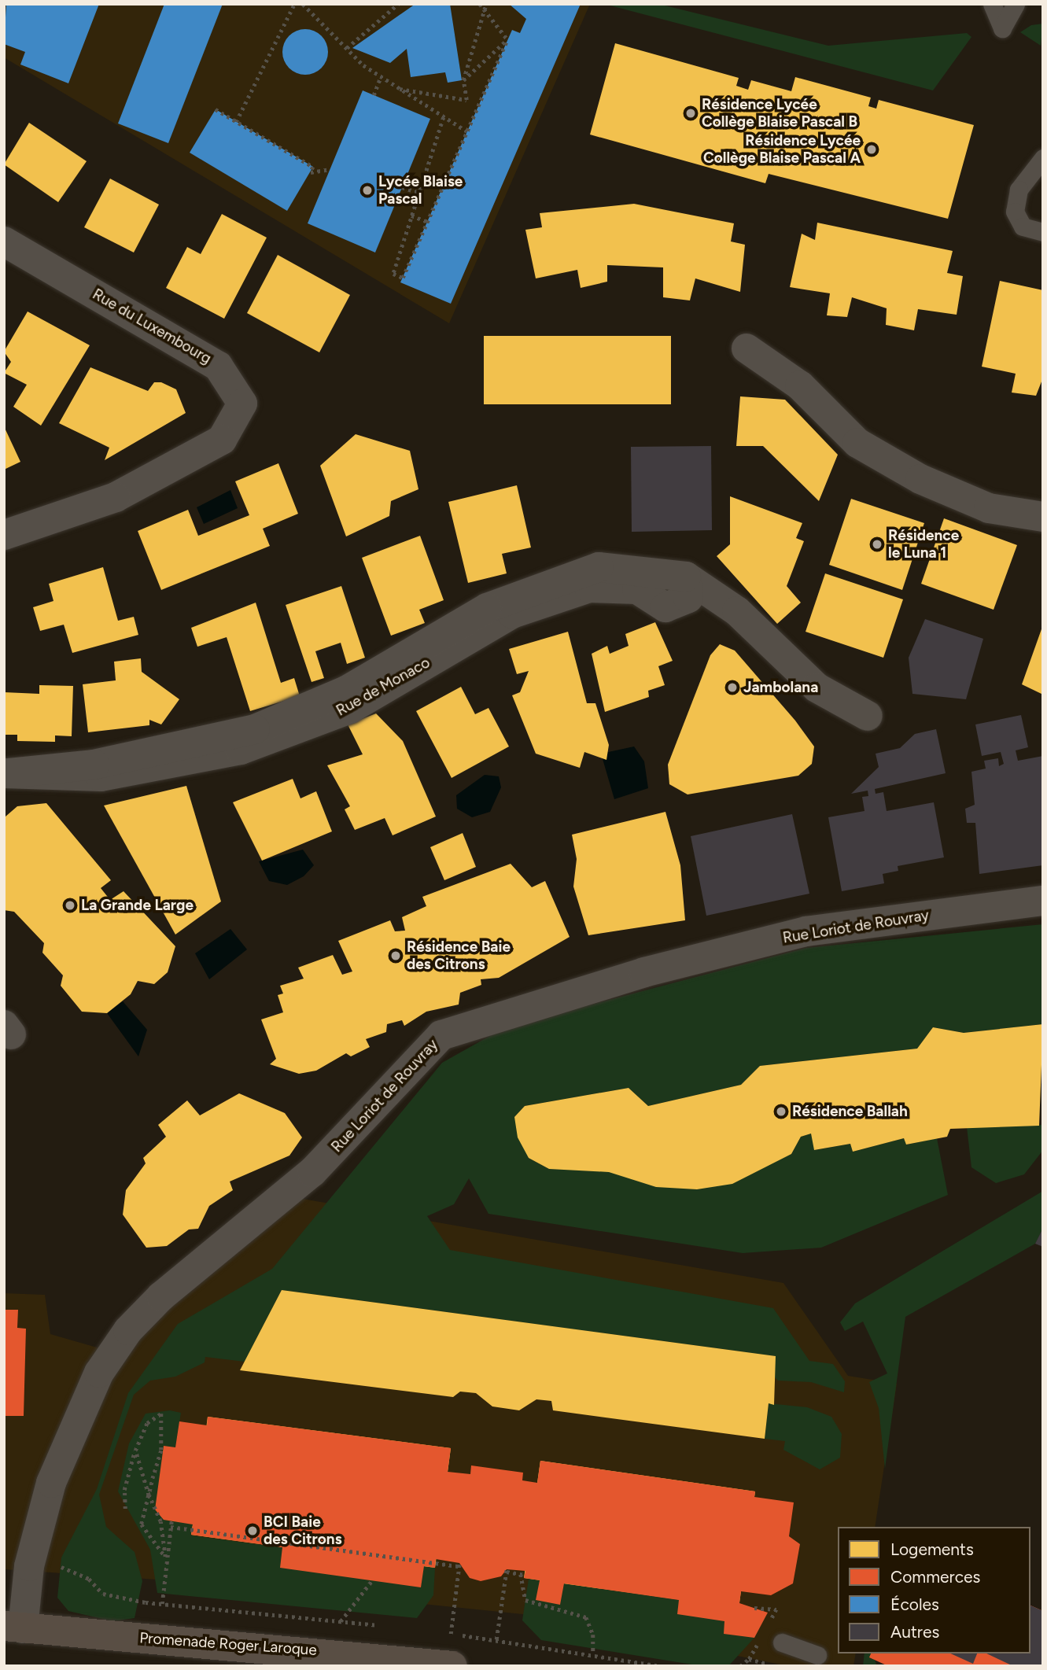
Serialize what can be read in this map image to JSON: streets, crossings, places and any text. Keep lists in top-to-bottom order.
{
  "streets": {
    "main road": ["Promenade Roger Laroque"],
    "street": ["Rue du Luxembourg", "Rue de Monaco", "Rue Loriot de Rouvray"]
  },
  "crossings": [
    ["Rue Loriot de Rouvray", "Promenade Roger Laroque"]
  ],
  "places": [
    "Résidence Lycée Collège Blaise Pascal B",
    "Résidence Lycée Collège Blaise Pascal A",
    "Lycée Blaise Pascal",
    "Résidence le Luna 1",
    "Jambolana",
    "La Grande Large",
    "Résidence Baie des Citrons",
    "Résidence Ballah",
    "BCI Baie des Citrons"
  ],
  "legend": [
    "Logements",
    "Commerces",
    "Écoles",
    "Autres"
  ]
}
